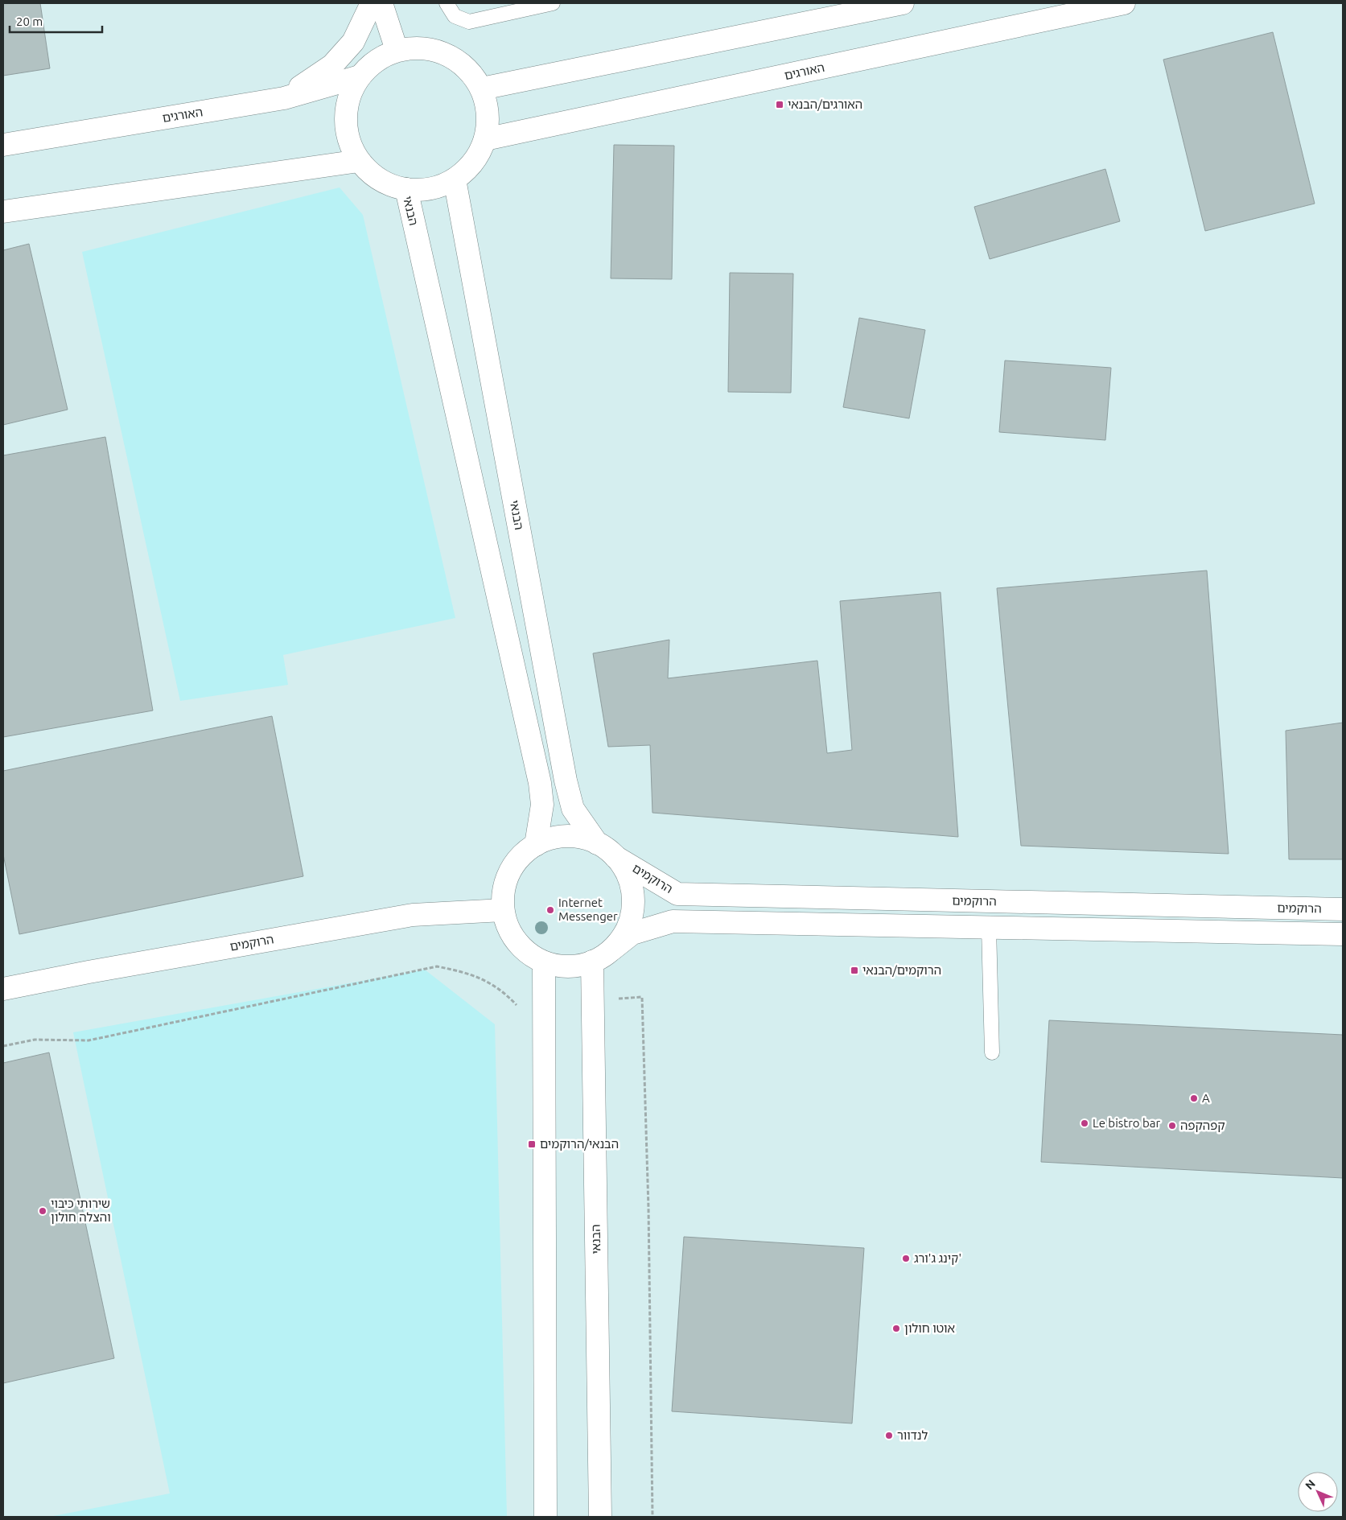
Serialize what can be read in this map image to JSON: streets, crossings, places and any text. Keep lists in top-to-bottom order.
{
  "streets": {
    "street": ["האורגים", "הבנאי", "הרוקמים"]
  },
  "crossings": [
    ["האורגים", "הבנאי"],
    ["הבנאי", "הרוקמים"]
  ],
  "places": {
    "transit": ["האורגים/הבנאי", "הרוקמים/הבנאי", "הבנאי/הרוקמים"],
    "other": [
      "Internet Messenger",
      "A",
      "Le bistro bar",
      "קפהקפה",
      "שירותי כיבוי והצלה חולון",
      "קינג ג'ורג'",
      "אוטו חולון",
      "לנדוור"
    ]
  },
  "scale_bar": "20 m",
  "north": "top left"
}
